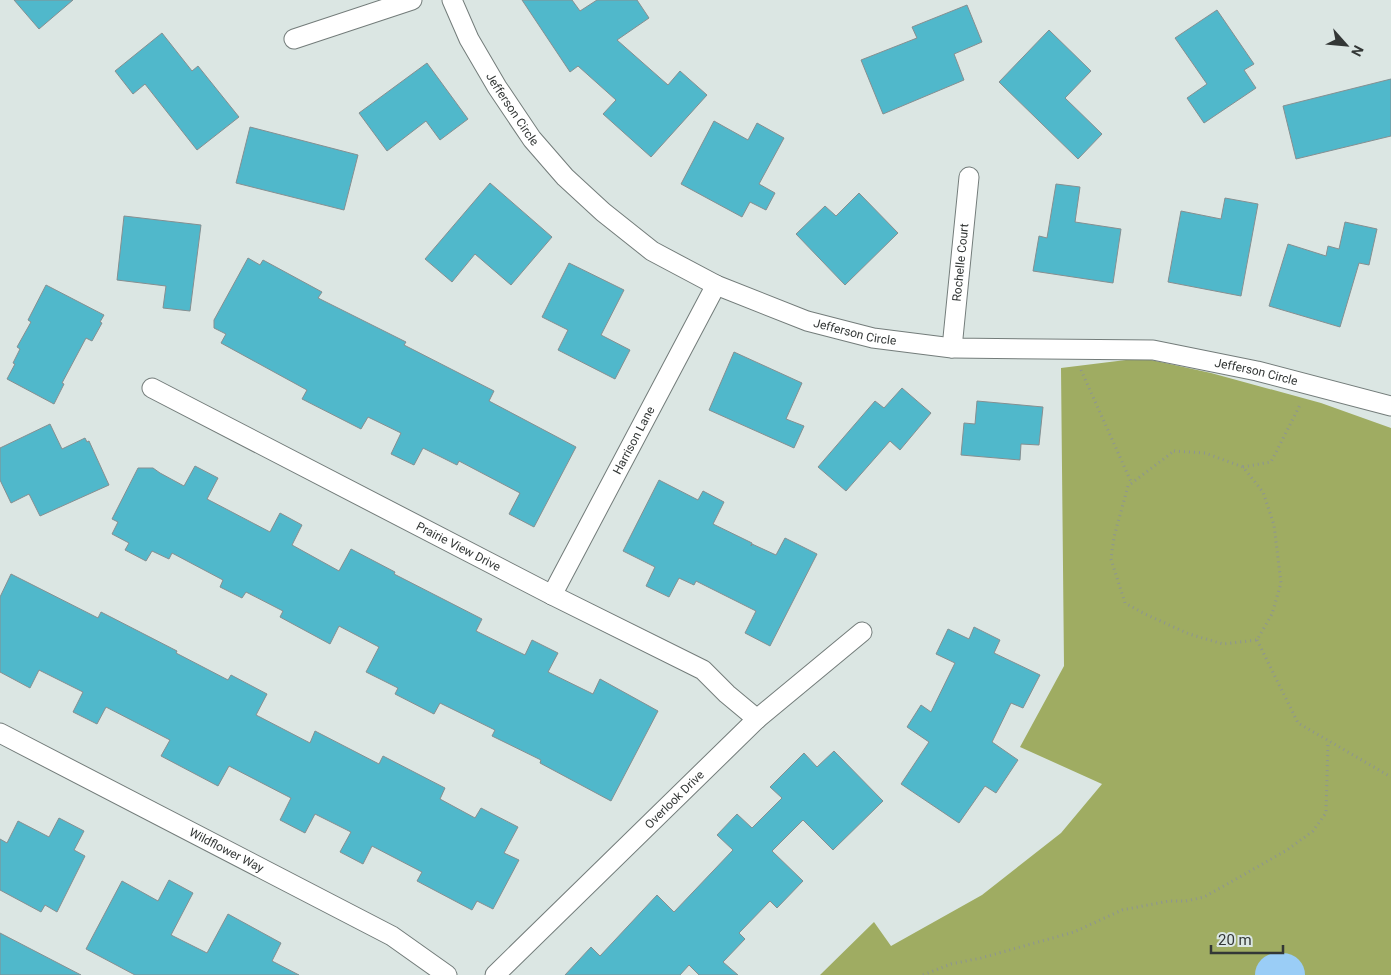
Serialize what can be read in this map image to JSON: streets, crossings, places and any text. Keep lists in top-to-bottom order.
{
  "streets": {
    "street": [
      "Jefferson Circle",
      "Rochelle Court",
      "Harrison Lane",
      "Prairie View Drive",
      "Overlook Drive",
      "Wildflower Way"
    ]
  },
  "crossings": [
    ["Jefferson Circle", "Rochelle Court"],
    ["Jefferson Circle", "Harrison Lane"],
    ["Harrison Lane", "Prairie View Drive"],
    ["Prairie View Drive", "Overlook Drive"]
  ],
  "scale_bar": "20 m",
  "north": "bottom right"
}
